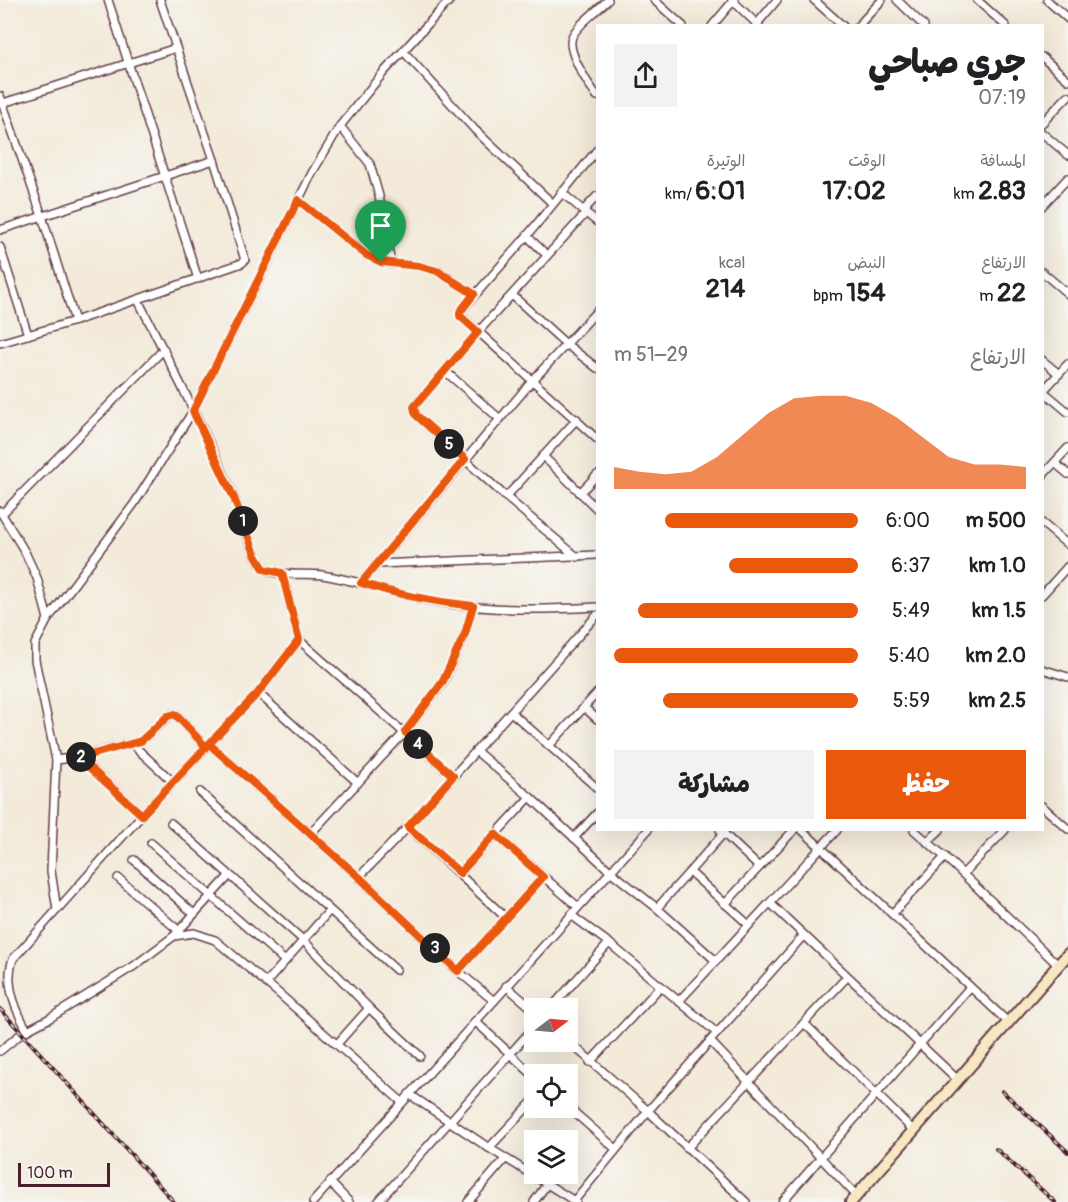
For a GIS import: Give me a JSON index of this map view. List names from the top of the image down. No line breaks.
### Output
{"scale_bar":"100 m","north":"right","page":{"heading":["جري صباحي","07:19"],"stats":[["المسافة","2.83 km"],["الوقت","17:02"],["الوتيرة","6:01 /km"],["الارتفاع","22 m"],["النبض","154 bpm"],["kcal","214"]],"chart":["الارتفاع","29–51 m"],"pins":["5","1","4","2","3"],"list":[{"name":"500 m","note":"6:00"},{"name":"1.0 km","note":"6:37"},{"name":"1.5 km","note":"5:49"},{"name":"2.0 km","note":"5:40"},{"name":"2.5 km","note":"5:59"}],"buttons":["حفظ","مشاركة"],"scale":"100 m"}}
